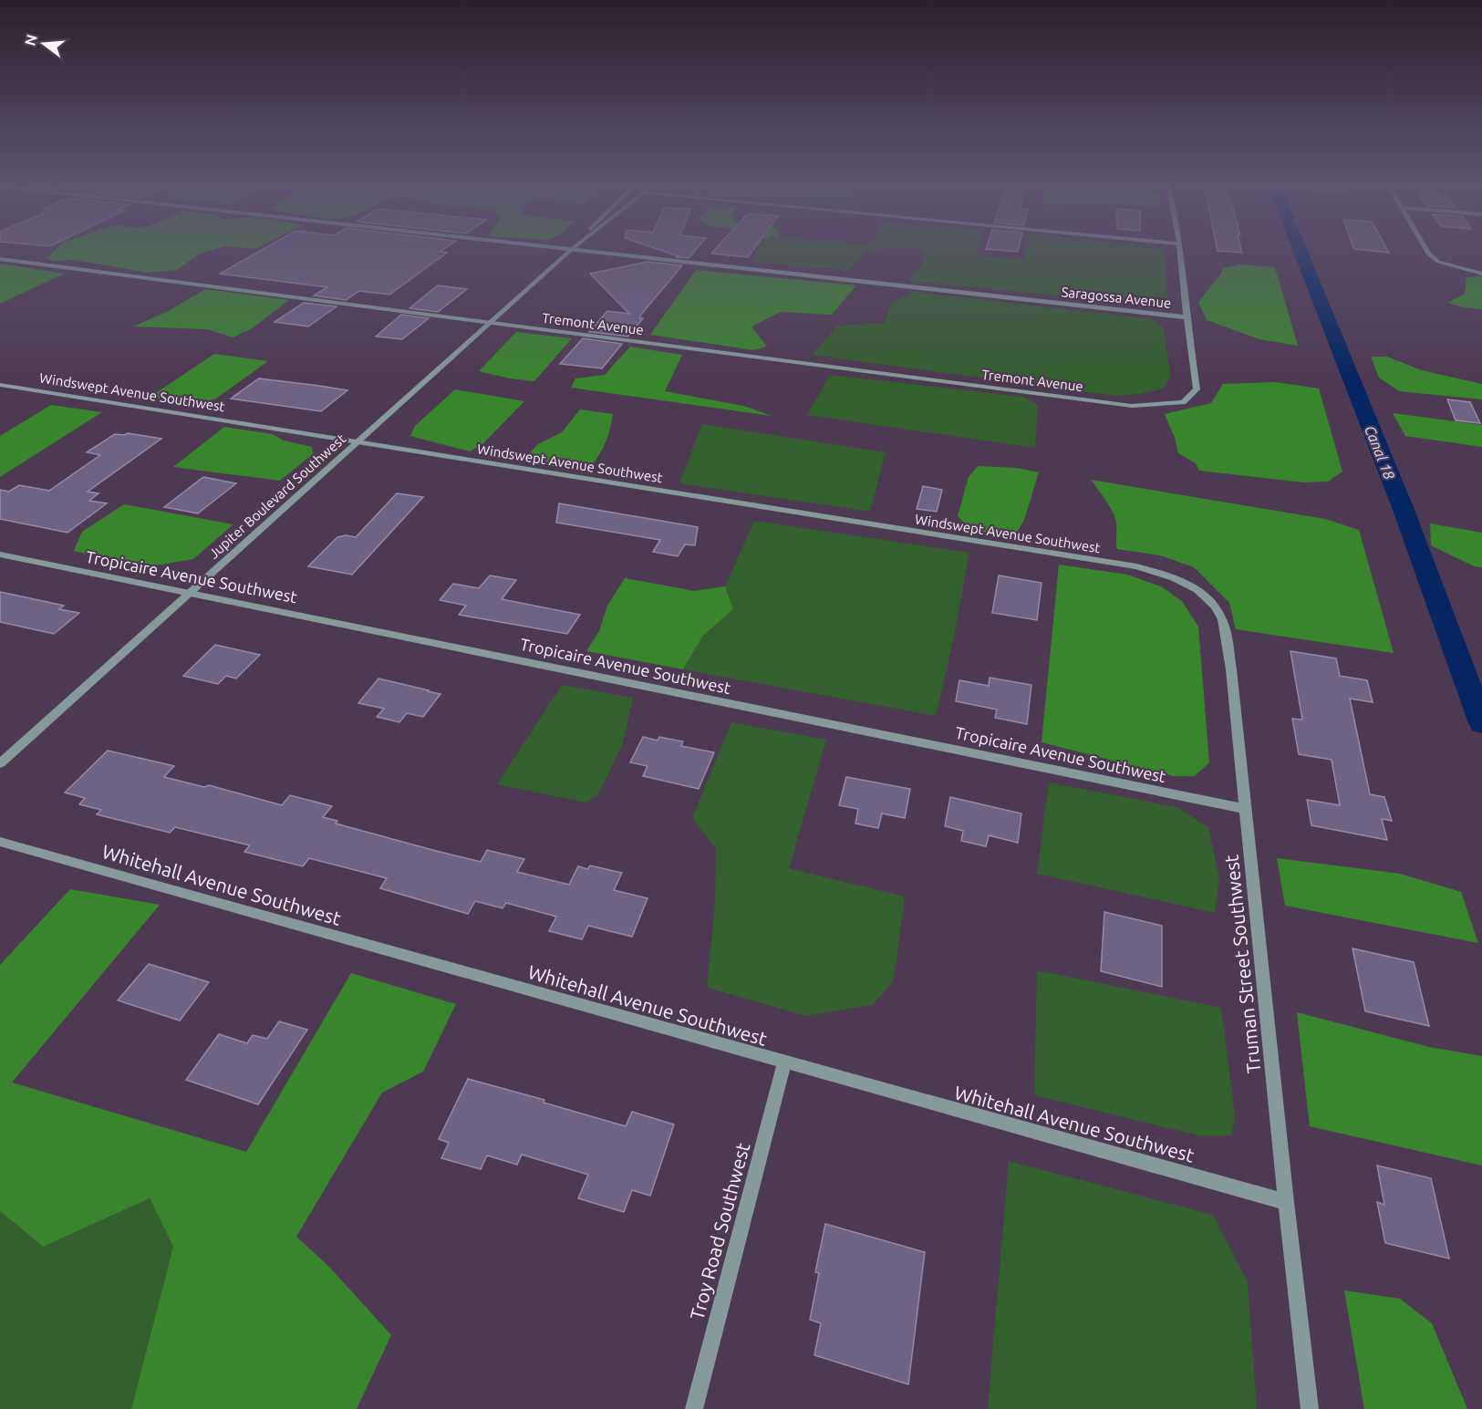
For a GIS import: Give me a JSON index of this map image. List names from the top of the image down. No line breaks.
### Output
{"streets":{"street":["Saragossa Avenue","Tremont Avenue","Windswept Avenue Southwest","Jupiter Boulevard Southwest","Tropicaire Avenue Southwest","Whitehall Avenue Southwest","Truman Street Southwest","Troy Road Southwest"]},"crossings":[["Saragossa Avenue","Tremont Avenue"],["Saragossa Avenue","Jupiter Boulevard Southwest"],["Tremont Avenue","Jupiter Boulevard Southwest"],["Windswept Avenue Southwest","Jupiter Boulevard Southwest"],["Windswept Avenue Southwest","Truman Street Southwest"],["Jupiter Boulevard Southwest","Tropicaire Avenue Southwest"],["Tropicaire Avenue Southwest","Truman Street Southwest"],["Whitehall Avenue Southwest","Truman Street Southwest"],["Whitehall Avenue Southwest","Troy Road Southwest"]],"water":["Canal 18"],"north":"left"}
